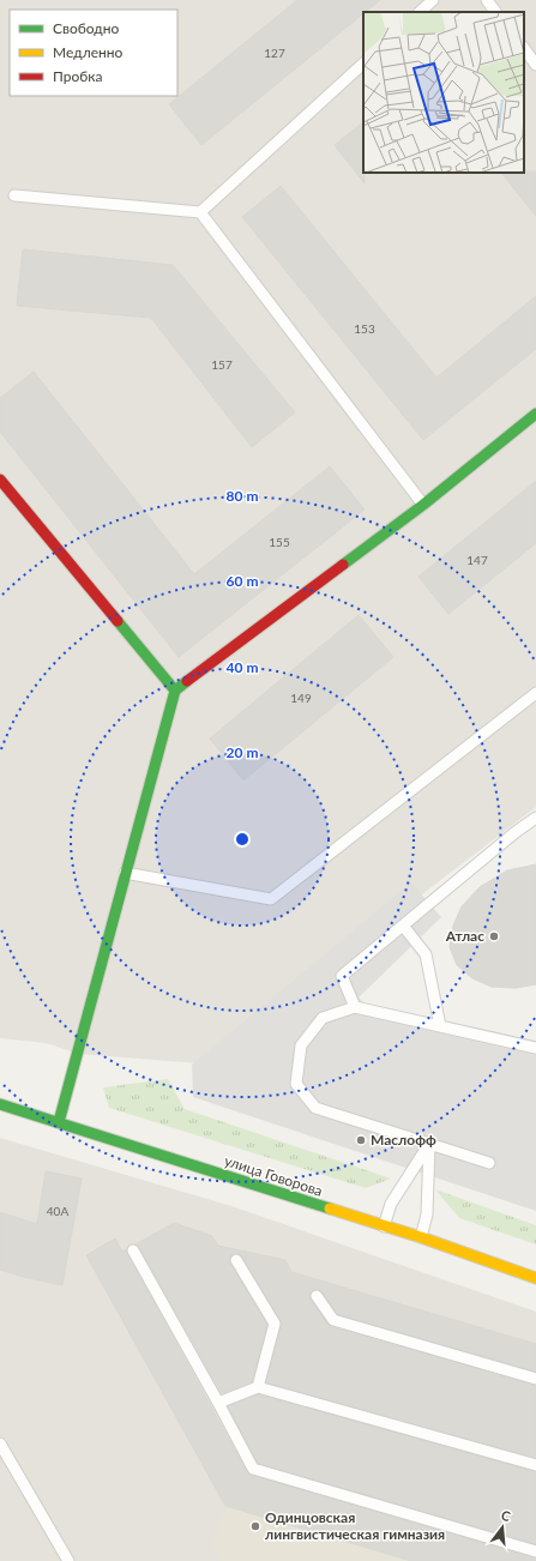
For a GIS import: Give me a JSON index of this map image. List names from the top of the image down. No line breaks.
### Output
{"streets":{"street":["улица Говорова"]},"places":["Атлас","Маслофф","Одинцовская лингвистическая гимназия"],"house_numbers":["127","153","157","155","147","149","40А"],"legend":["Свободно","Медленно","Пробка"],"north":"top","rings":["80 m","60 m","40 m","20 m"]}
